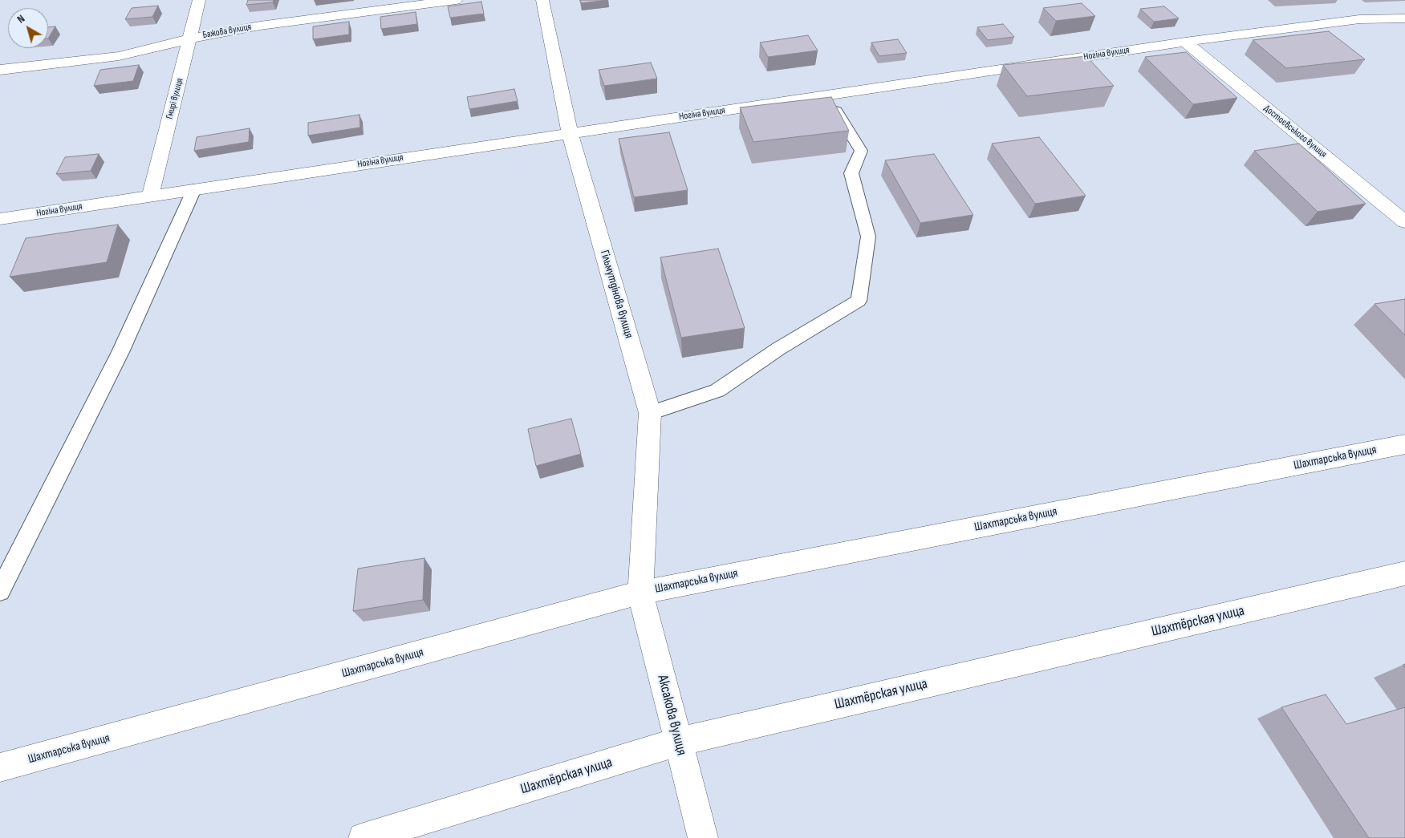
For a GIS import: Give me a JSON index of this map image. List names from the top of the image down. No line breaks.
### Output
{"streets":{"street":["Бажова вулиця","Ногіна вулиця","Гмирі вулиця","Достоєвського вулиця","Гільмутдінова вулиця","Шахтарська вулиця","Шахтёрская улица","Аксакова вулиця"]},"crossings":[["Бажова вулиця","Гмирі вулиця"],["Ногіна вулиця","Гмирі вулиця"],["Ногіна вулиця","Достоєвського вулиця"],["Ногіна вулиця","Гільмутдінова вулиця"],["Гільмутдінова вулиця","Шахтарська вулиця"],["Гільмутдінова вулиця","Аксакова вулиця"],["Шахтарська вулиця","Аксакова вулиця"],["Шахтёрская улица","Аксакова вулиця"]],"north":"top left"}
